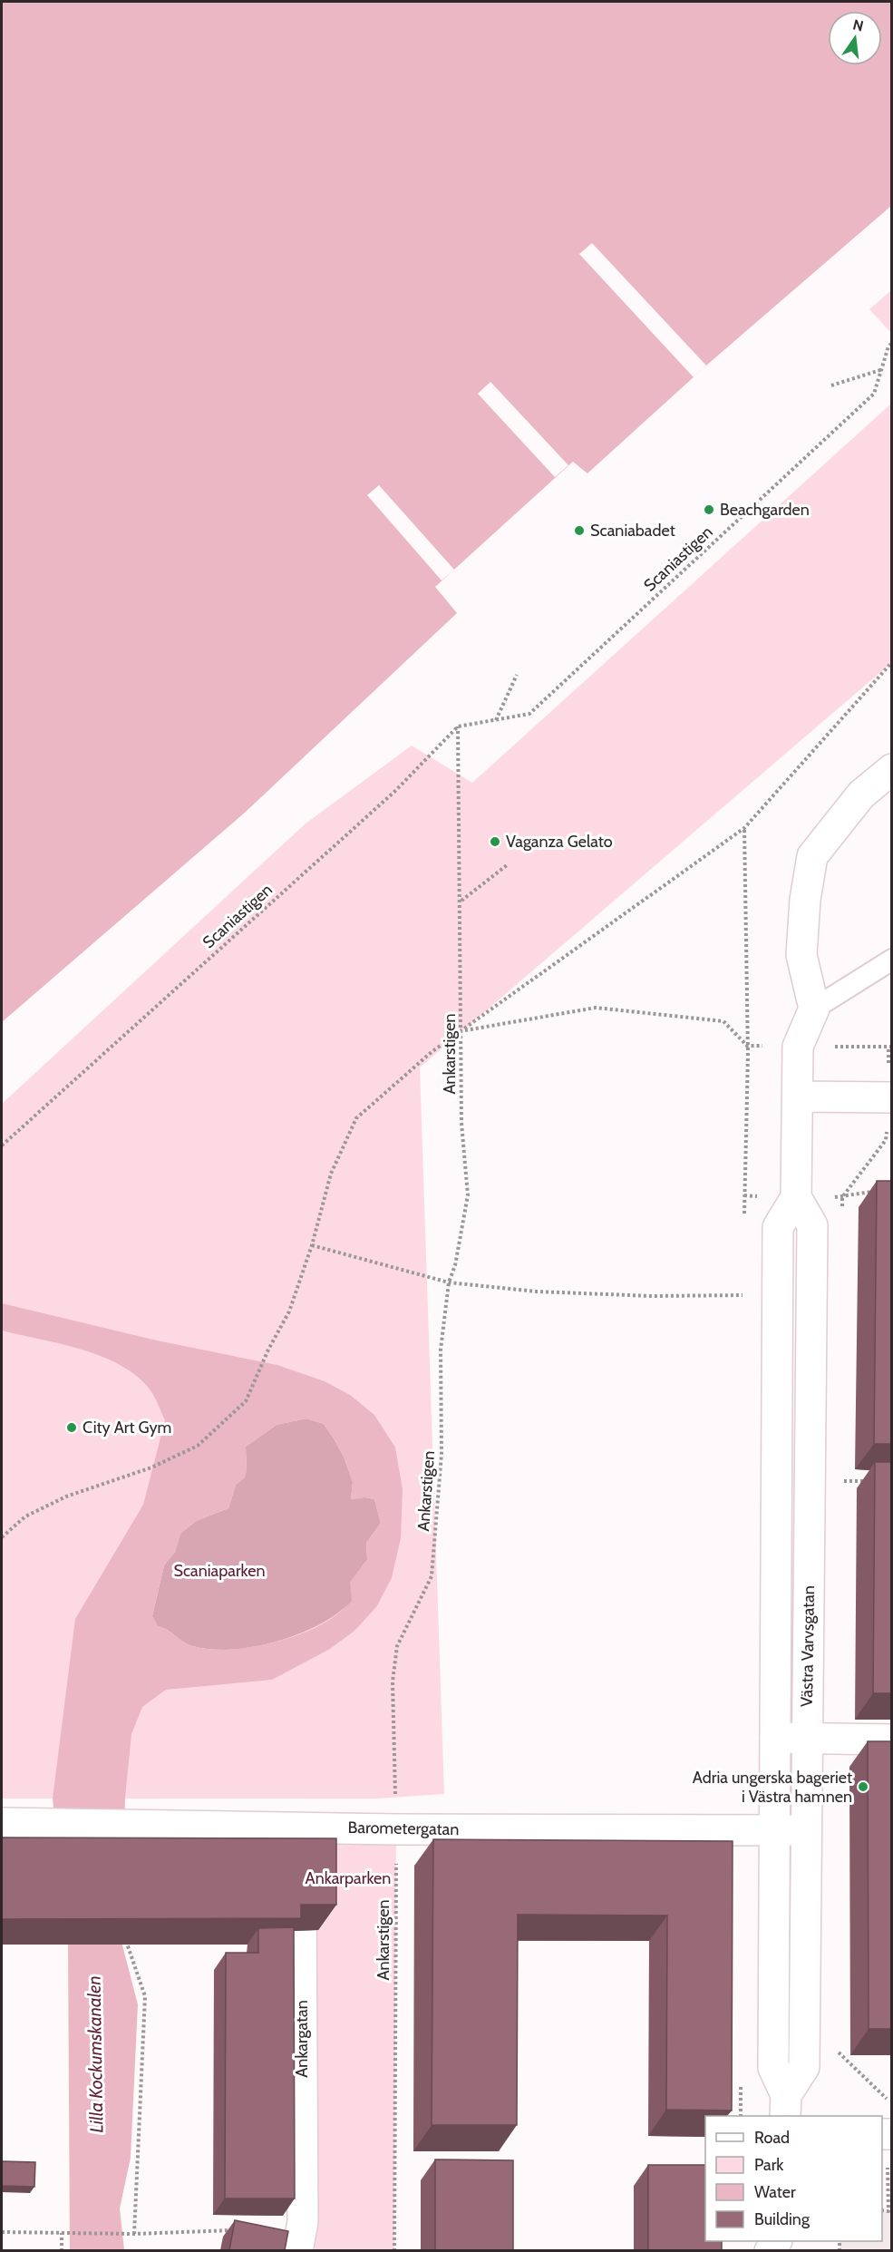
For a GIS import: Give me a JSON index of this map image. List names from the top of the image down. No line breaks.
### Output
{"streets":{"street":["Västra Varvsgatan","Barometergatan","Ankargatan"],"path":["Scaniastigen","Ankarstigen"]},"crossings":[["Scaniastigen","Ankarstigen"],["Ankarstigen","Barometergatan"],["Västra Varvsgatan","Barometergatan"],["Barometergatan","Ankargatan"]],"water":["Lilla Kockumskanalen"],"parks":["Scaniaparken","Ankarparken"],"places":["Beachgarden","Scaniabadet","Vaganza Gelato","City Art Gym","Adria ungerska bageriet i Västra hamnen"],"legend":["Road","Park","Water","Building"],"north":"top"}
